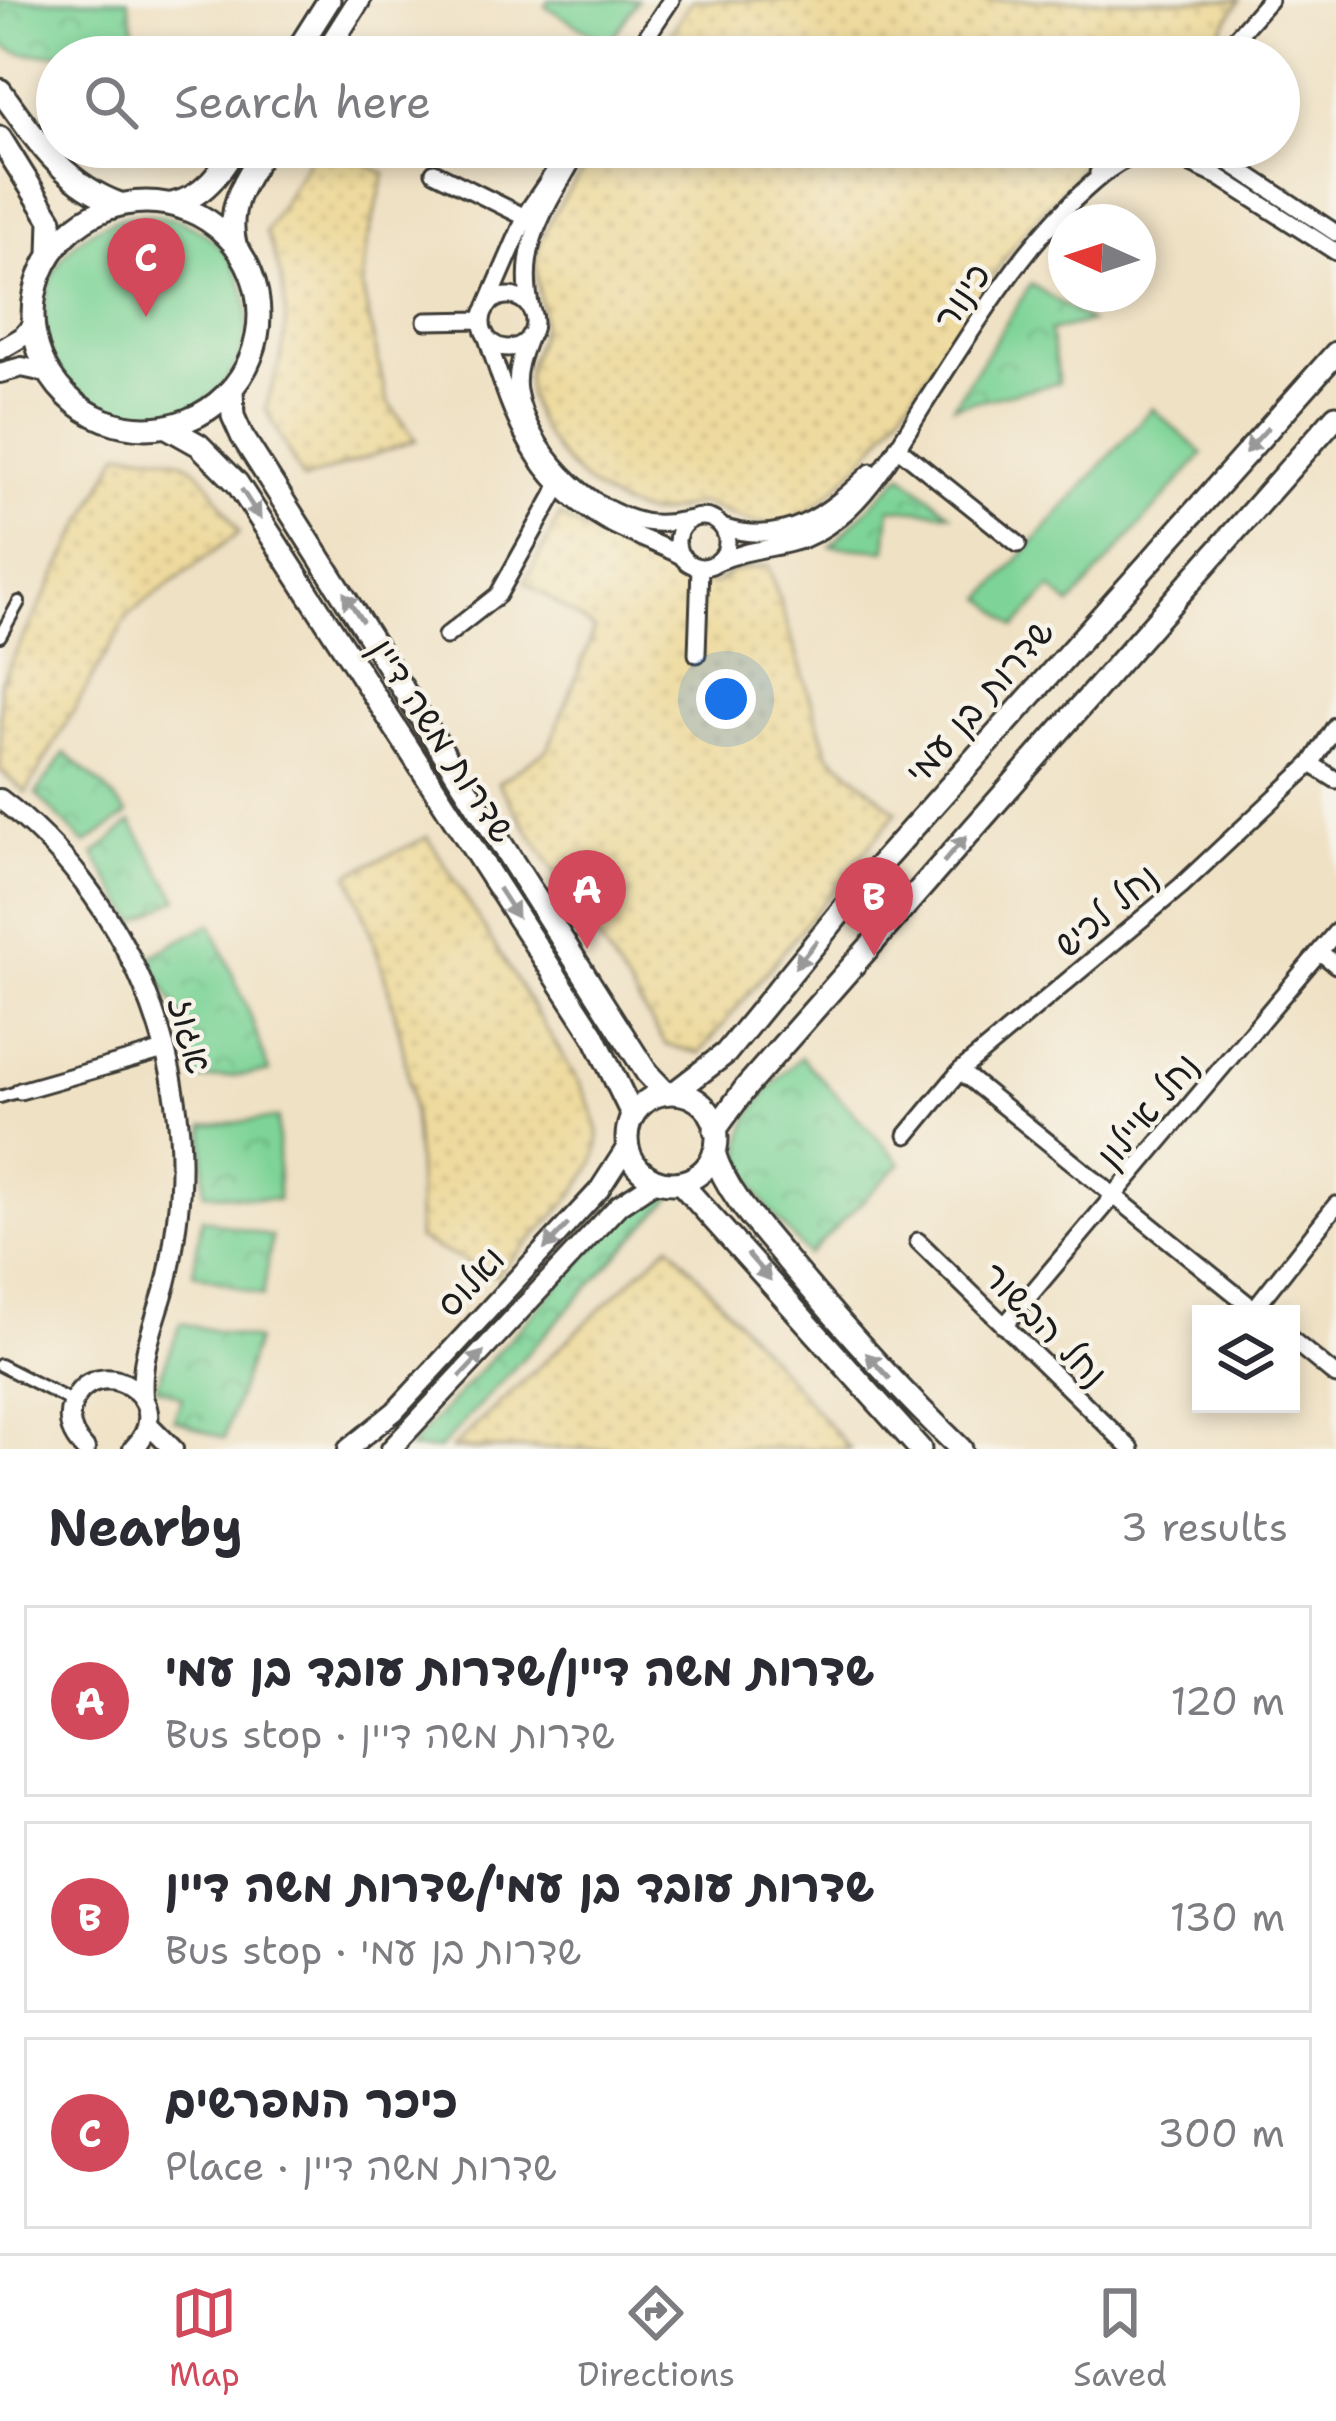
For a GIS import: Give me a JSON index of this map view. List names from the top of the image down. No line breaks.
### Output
{"streets":{"main road":["שדרות בן עמי","שדרות משה דיין"],"street":["כינור","נחל לכיש","אגוז","נחל איילון","ואלוס","נחל הבשור"]},"crossings":[["שדרות בן עמי","שדרות משה דיין"],["שדרות בן עמי","ואלוס"],["שדרות משה דיין","ואלוס"],["נחל איילון","נחל הבשור"]],"north":"left","page":{"search":"Search here","pins":["C","A","B"],"heading":["Nearby","3 results"],"list":[{"mark":"A","name":"שדרות משה דיין/שדרות עובד בן עמי","note":"Bus stop · שדרות משה דיין","value":"120 m"},{"mark":"B","name":"שדרות עובד בן עמי/שדרות משה דיין","note":"Bus stop · שדרות בן עמי","value":"130 m"},{"mark":"C","name":"כיכר המפרשים","note":"Place · שדרות משה דיין","value":"300 m"}],"nav":["Map","Directions","Saved"]}}
